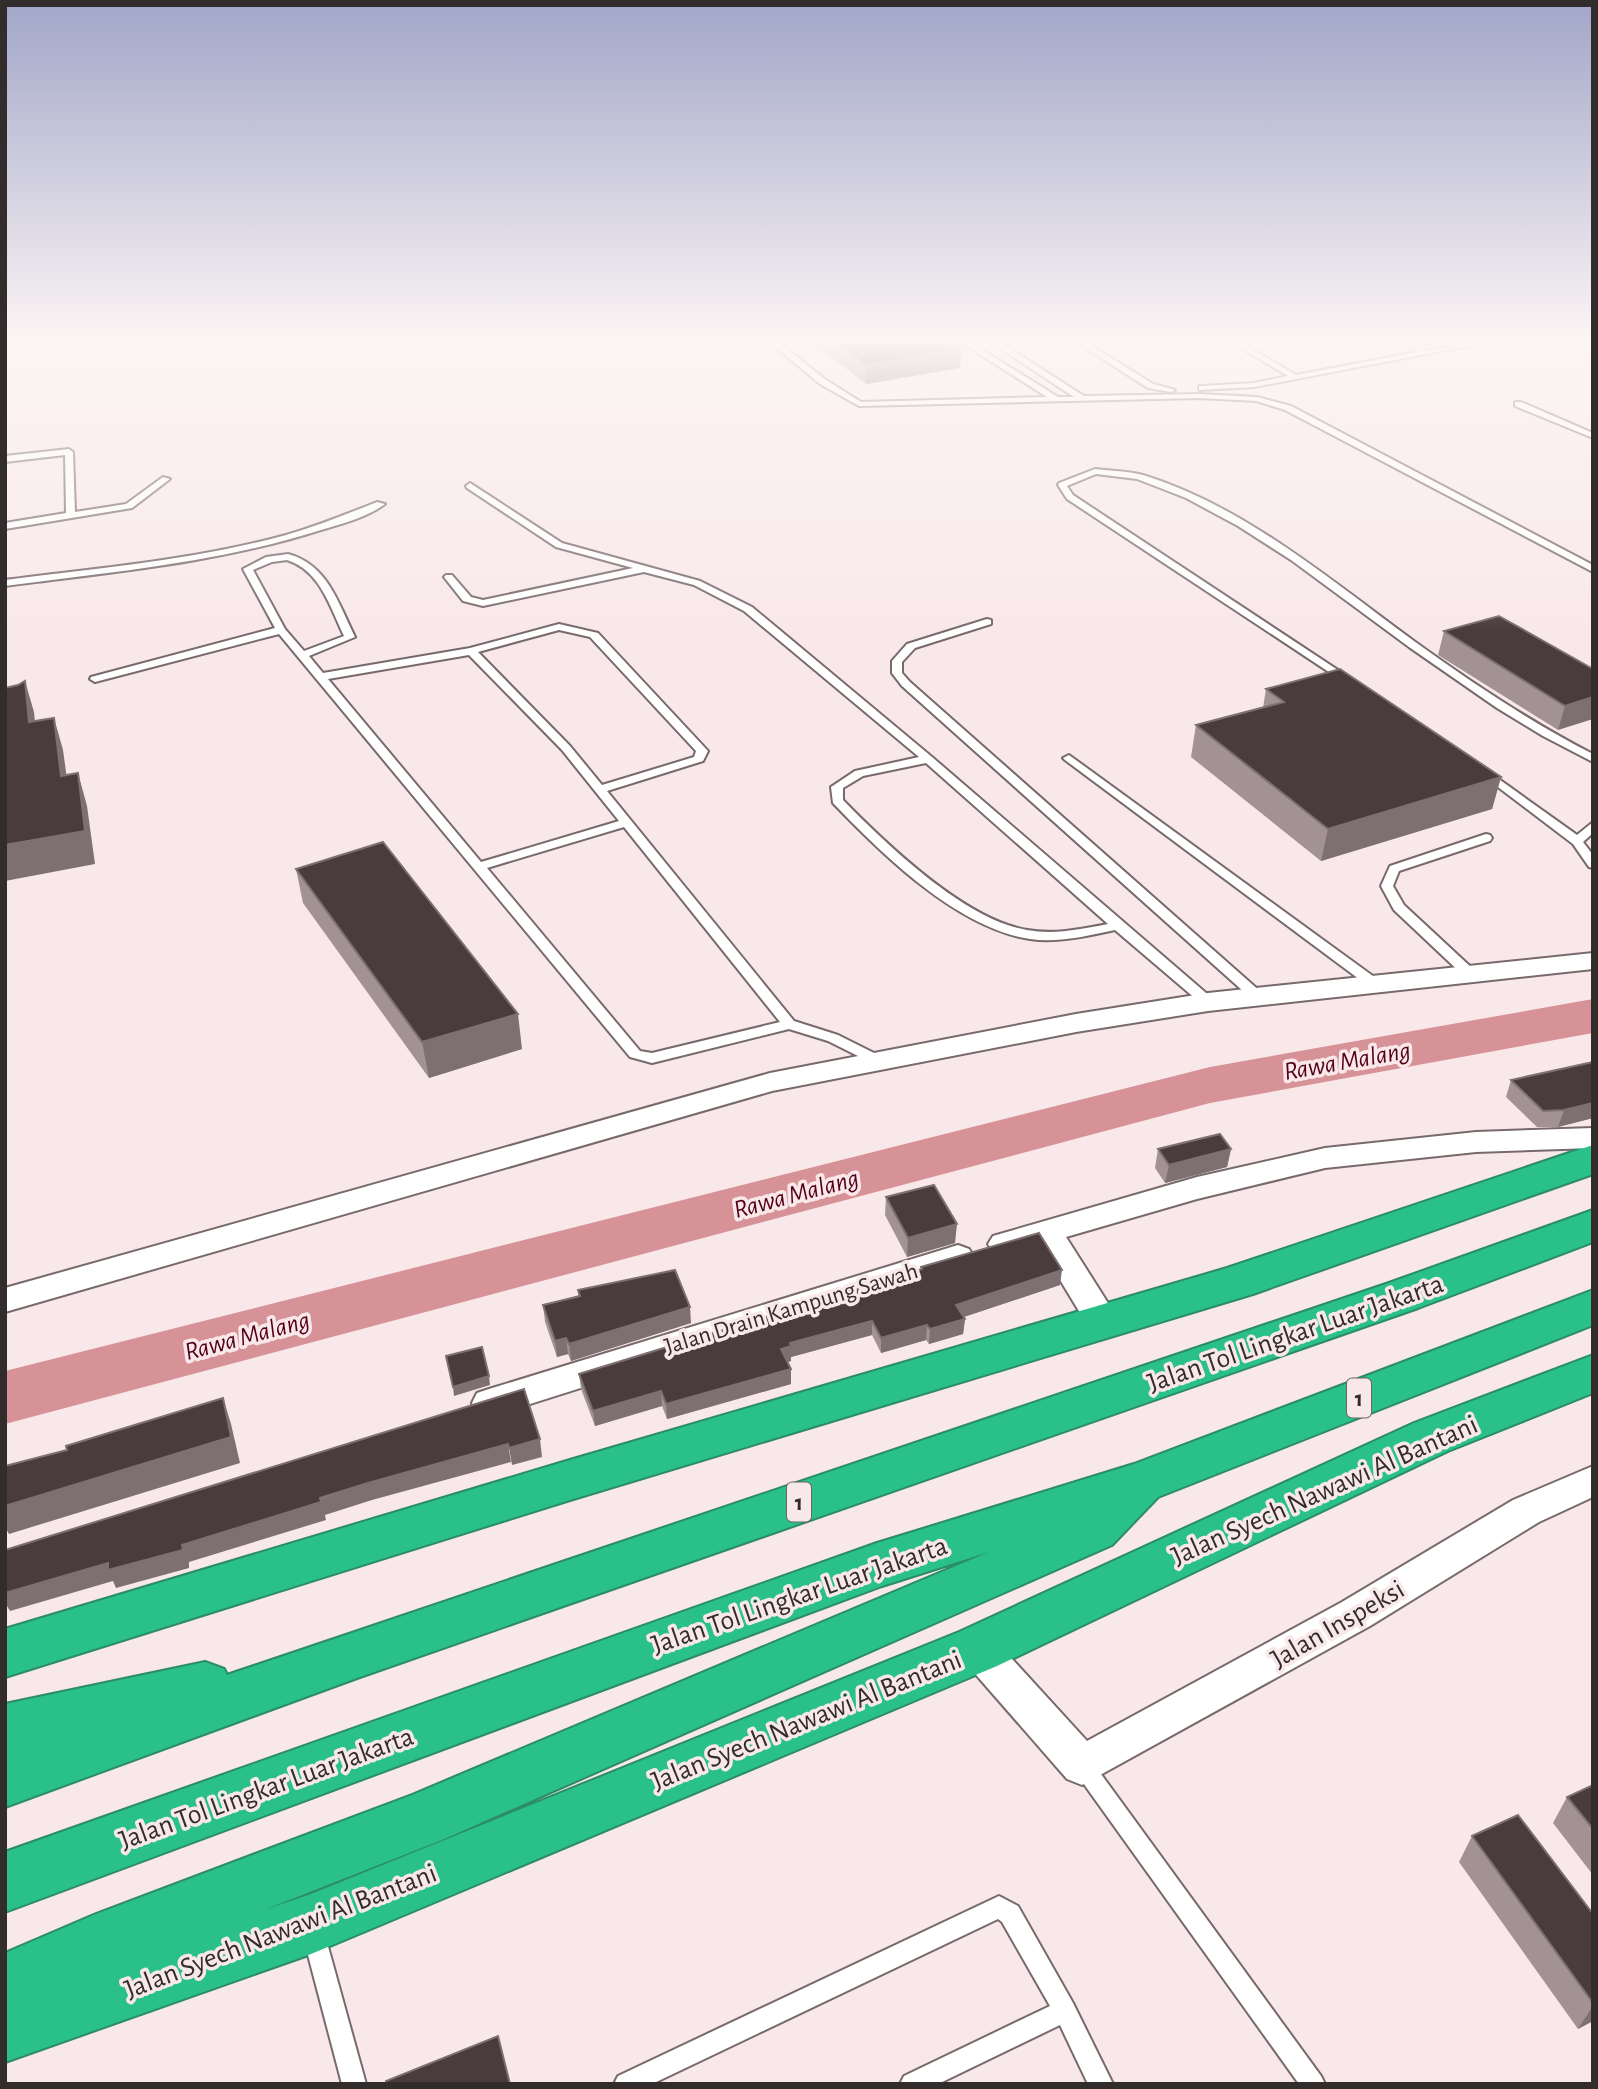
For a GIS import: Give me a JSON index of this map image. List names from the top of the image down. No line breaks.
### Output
{"streets":{"highway":["Jalan Tol Lingkar Luar Jakarta","1","Jalan Syech Nawawi Al Bantani"],"street":["Jalan Drain Kampung Sawah","Jalan Inspeksi"]},"water":["Rawa Malang"]}
